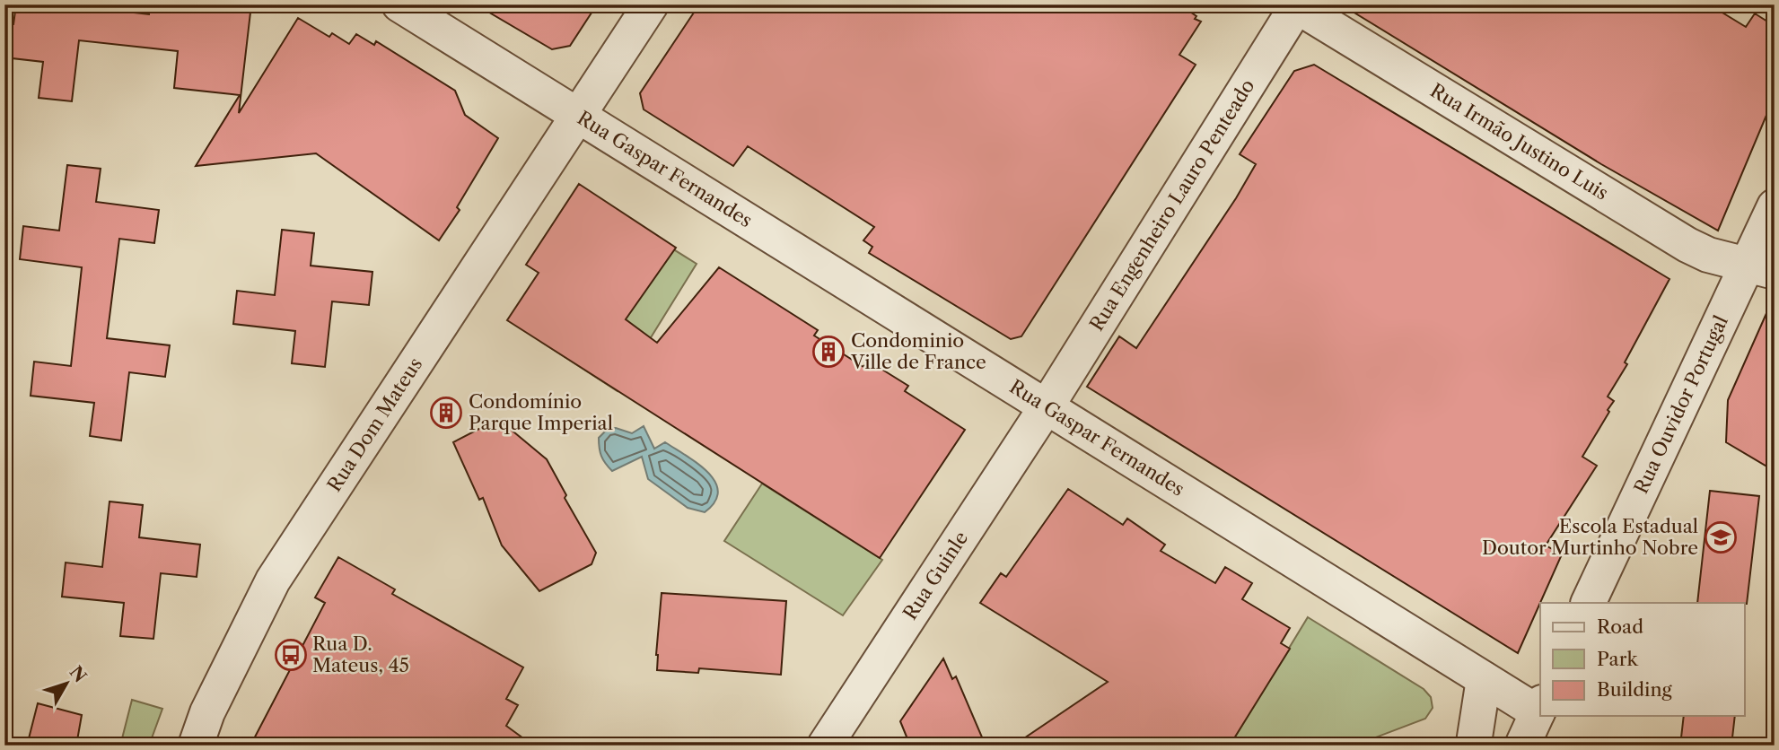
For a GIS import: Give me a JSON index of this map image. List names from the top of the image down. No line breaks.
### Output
{"streets":{"street":["Rua Irmão Justino Luis","Rua Gaspar Fernandes","Rua Engenheiro Lauro Penteado","Rua Ouvidor Portugal","Rua Dom Mateus","Rua Guinle"]},"crossings":[["Rua Irmão Justino Luis","Rua Engenheiro Lauro Penteado"],["Rua Irmão Justino Luis","Rua Ouvidor Portugal"],["Rua Gaspar Fernandes","Rua Engenheiro Lauro Penteado"],["Rua Gaspar Fernandes","Rua Dom Mateus"],["Rua Gaspar Fernandes","Rua Guinle"],["Rua Engenheiro Lauro Penteado","Rua Guinle"]],"places":{"building":["Condominio Ville de France","Condomínio Parque Imperial"],"school or university":["Escola Estadual Doutor Murtinho Nobre"],"bus stop":["Rua D. Mateus, 45"]},"legend":["Road","Park","Building"],"north":"top right"}
